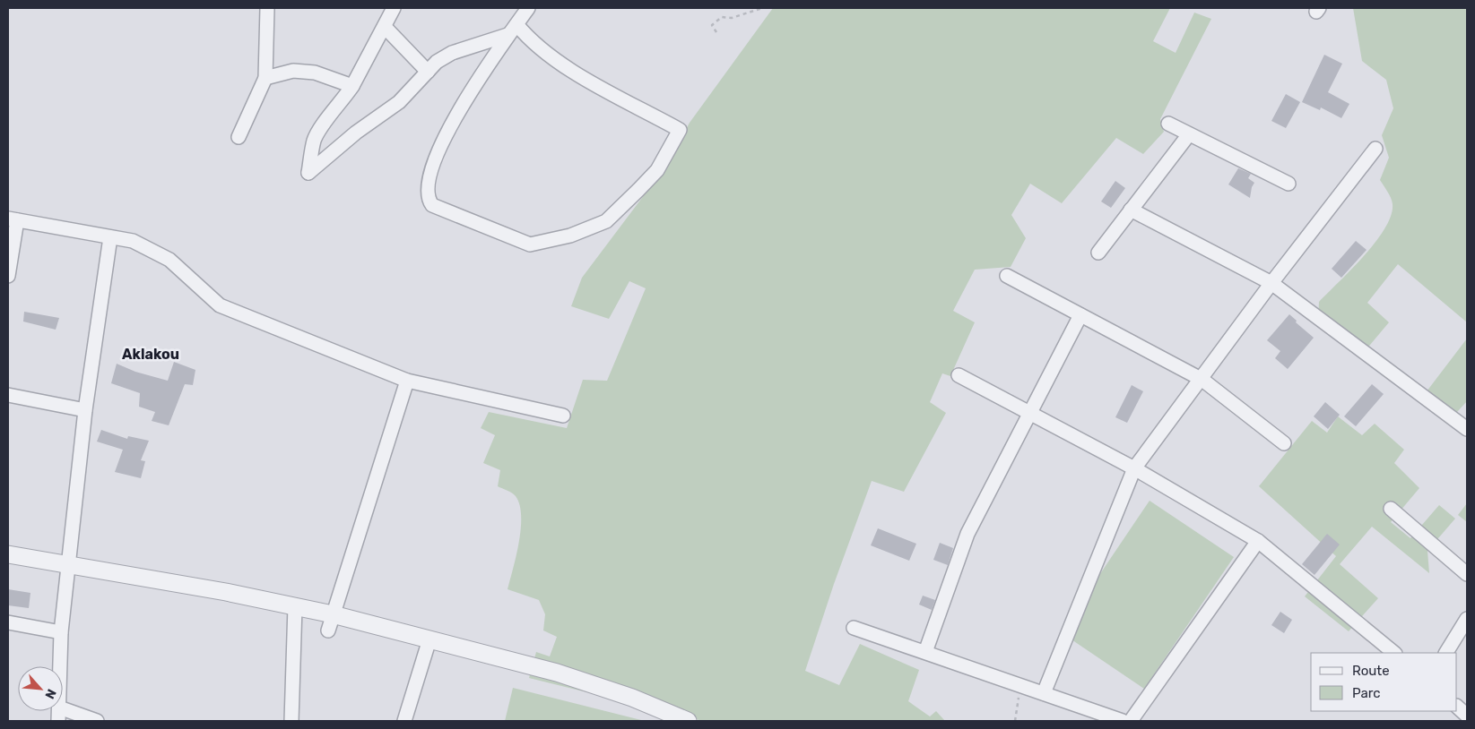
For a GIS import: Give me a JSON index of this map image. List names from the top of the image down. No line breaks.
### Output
{"districts":["Aklakou"],"legend":["Route","Parc"],"north":"bottom right"}
